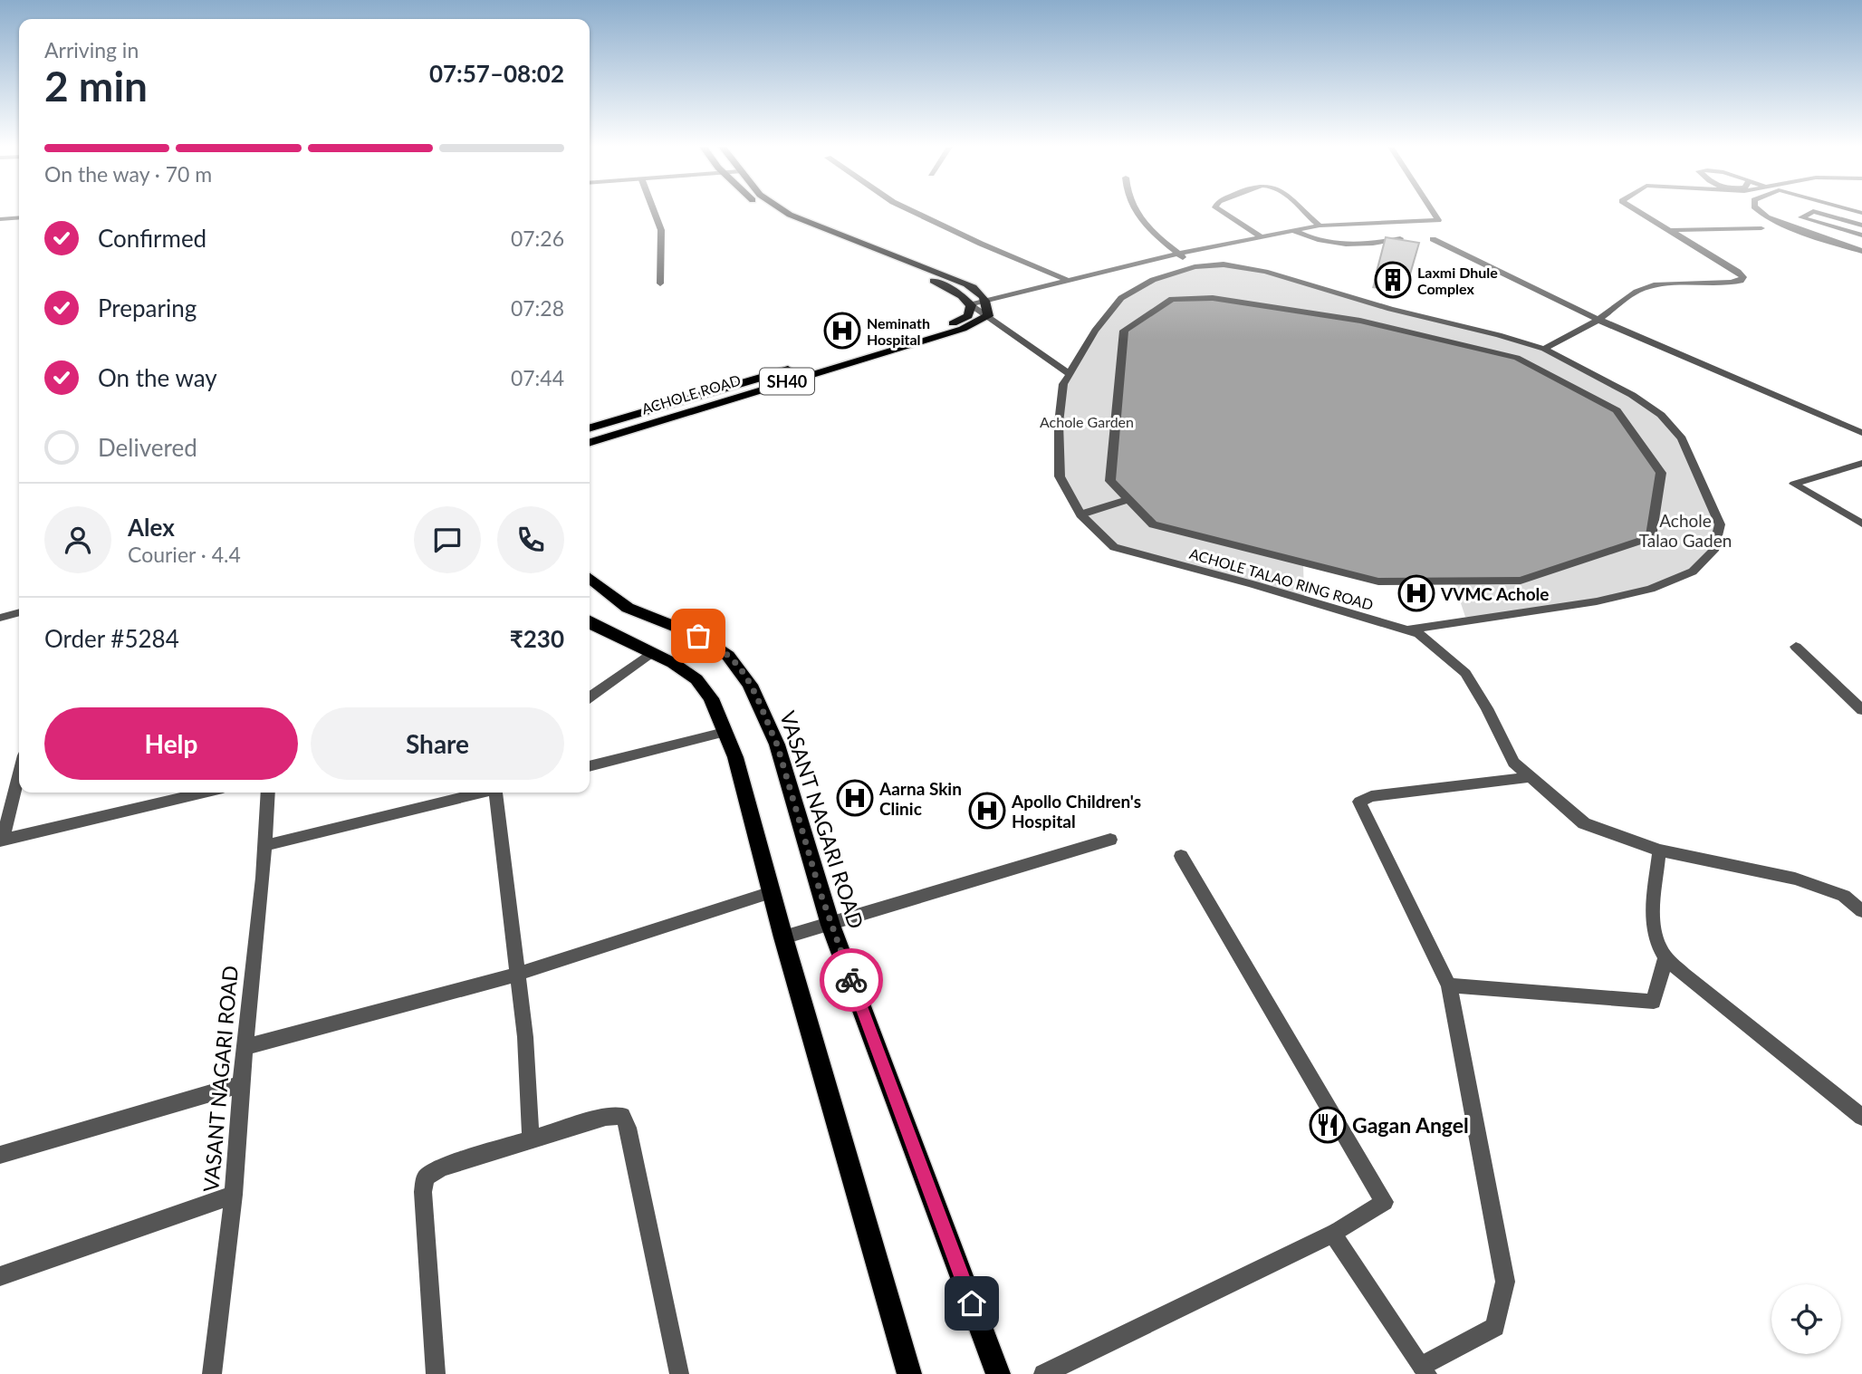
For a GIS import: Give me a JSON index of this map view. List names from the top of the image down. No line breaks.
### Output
{"streets":{"main road":["SH40","ACHOLE ROAD","VASANT NAGARI ROAD"],"street":["ACHOLE TALAO RING ROAD"]},"parks":["Achole Garden","Achole Talao Gaden"],"places":{"building":["Laxmi Dhule Complex"],"hospital":["Neminath Hospital","VVMC Achole","Aarna Skin Clinic","Apollo Children's Hospital"],"restaurant":["Gagan Angel"]},"page":{"heading":["2 min","Arriving in","07:57–08:02"],"panel":["Alex","Courier · 4.4","Order #5284","₹230"],"bar":"On the way · 70 m","list":[["Confirmed","07:26"],["Preparing","07:28"],["On the way","07:44"],"Delivered"],"buttons":["Help","Share"]}}
